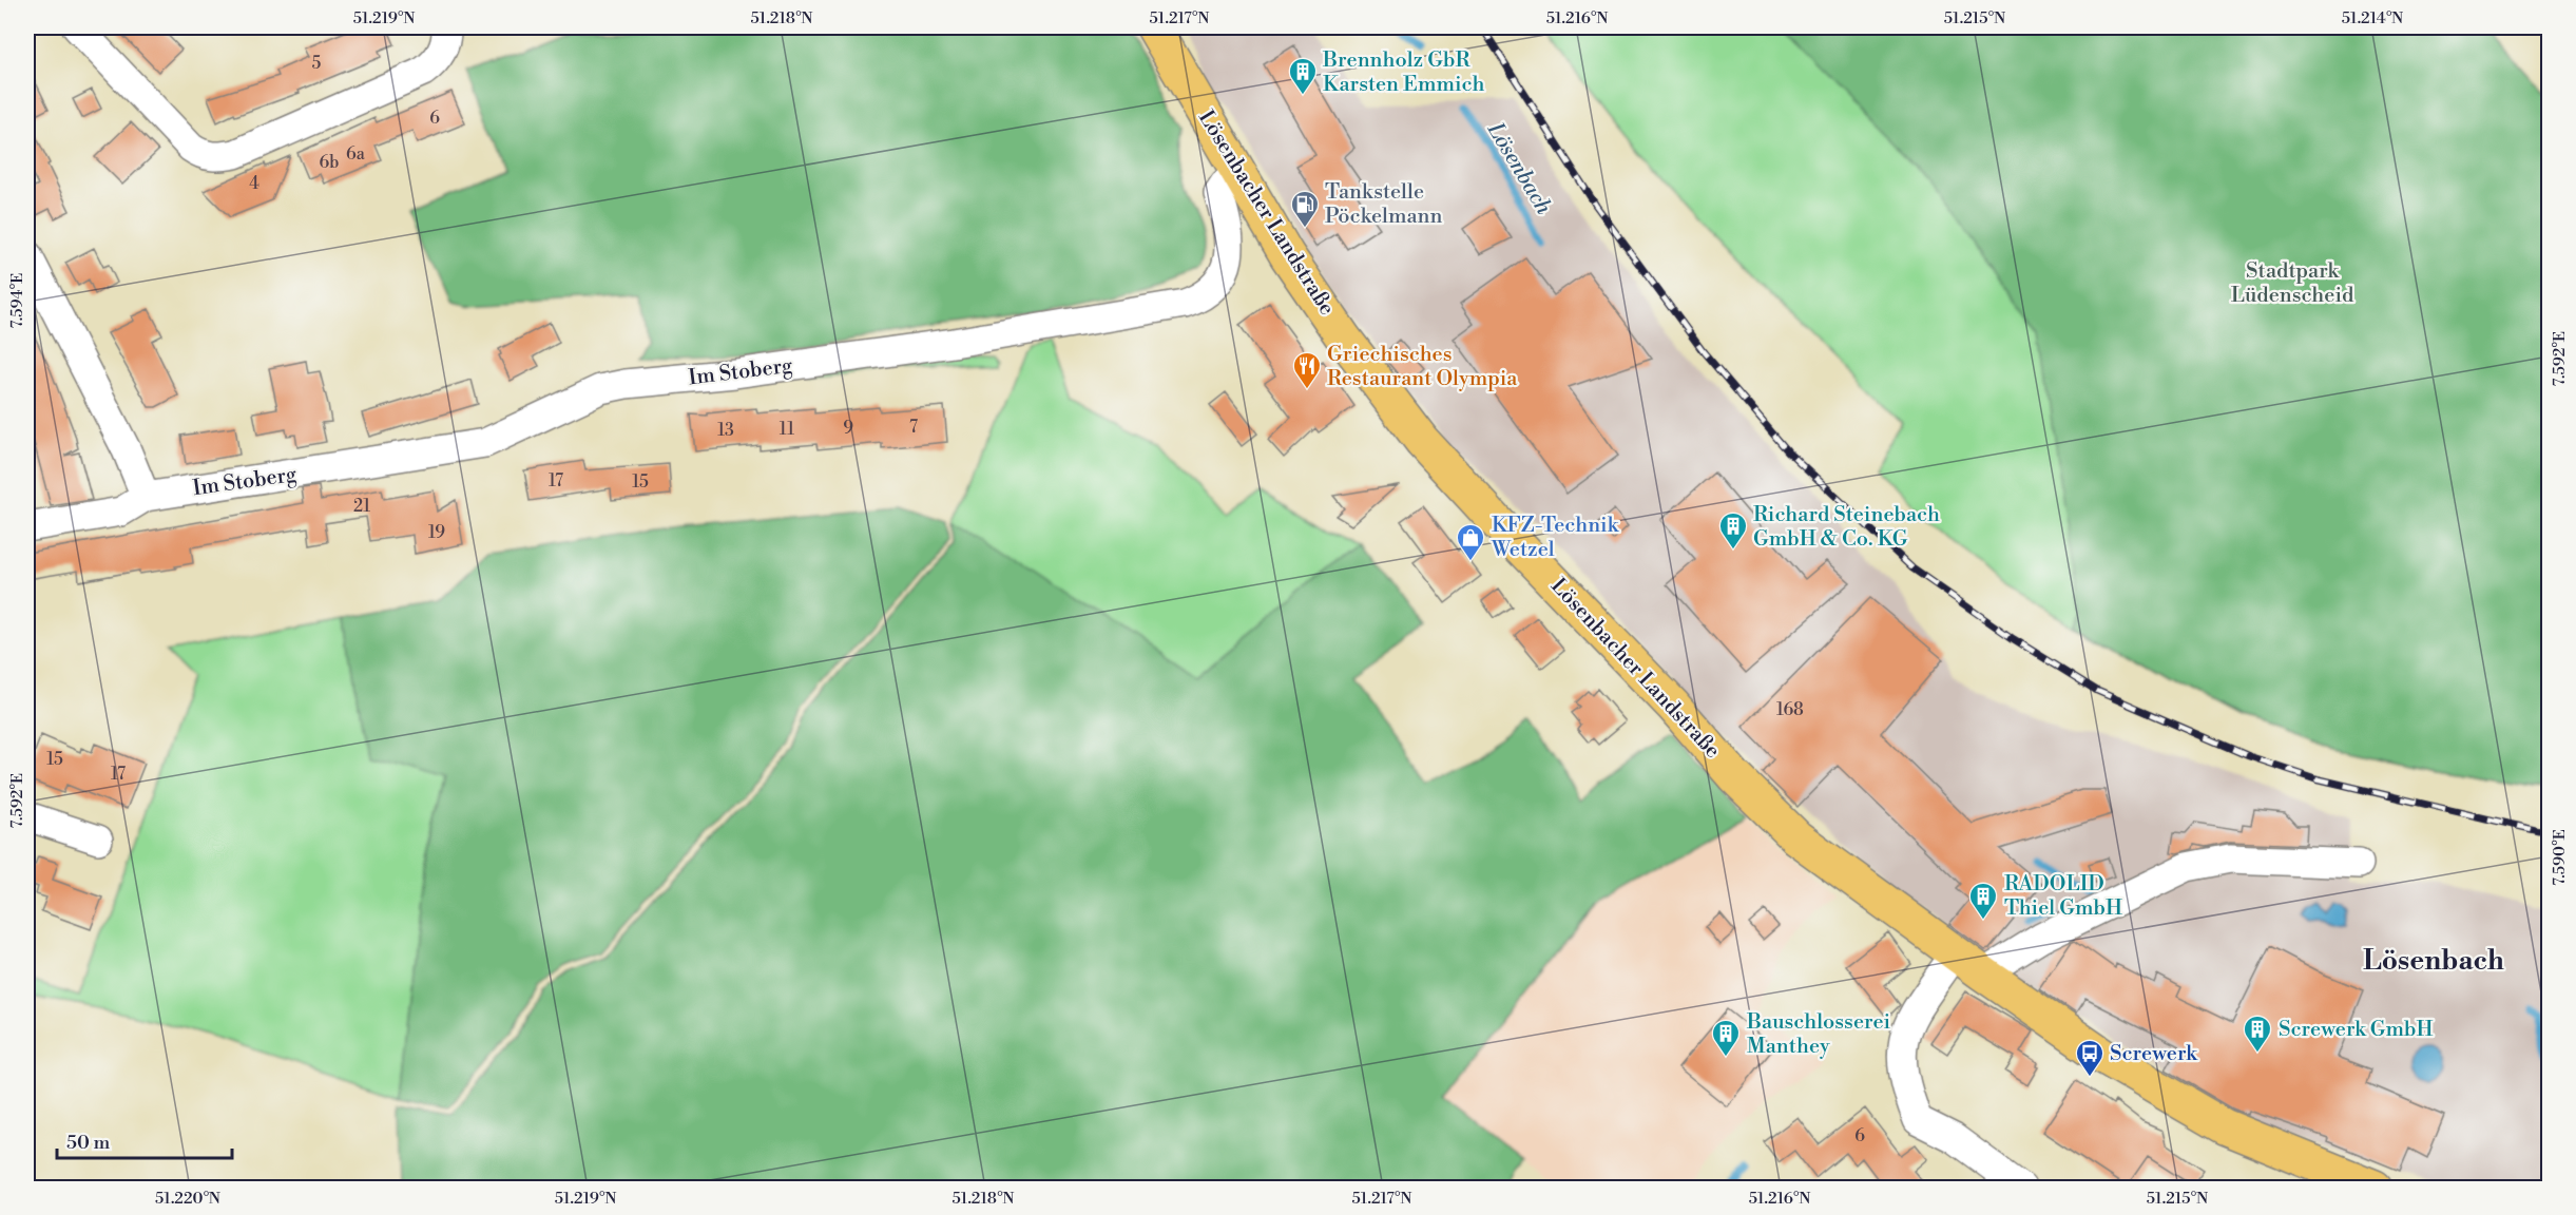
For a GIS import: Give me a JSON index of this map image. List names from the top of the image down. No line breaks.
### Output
{"streets":{"main road":["Lösenbacher Landstraße"],"street":["Im Stoberg"]},"crossings":[["Lösenbacher Landstraße","Im Stoberg"]],"districts":["Lösenbach"],"water":["Lösenbach"],"parks":["Stadtpark Lüdenscheid"],"places":{"building":["Brennholz GbR Karsten Emmich","Richard Steinebach GmbH & Co. KG","RADOLID Thiel GmbH","Screwerk GmbH","Bauschlosserei Manthey"],"fuel station":["Tankstelle Pöckelmann"],"restaurant":["Griechisches Restaurant Olympia"],"shop":["KFZ-Technik Wetzel"],"bus stop":["Screwerk"]},"house_numbers":["5","6","6a","6b","4","7","9","11","13","17","15","21","19","168","15","17","6"],"scale_bar":"50 m","coordinates":["51.219°N","51.218°N","51.217°N","51.216°N","51.215°N","51.214°N","7.594°E","7.592°E","7.590°E","51.220°N"]}
